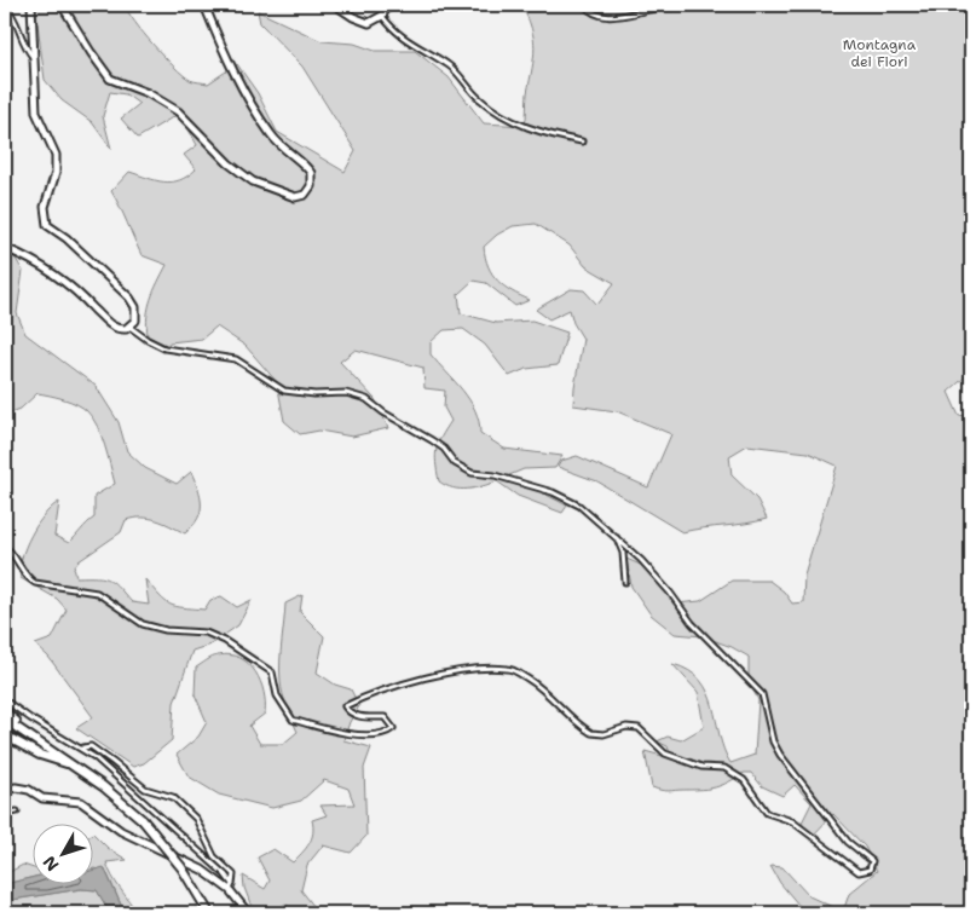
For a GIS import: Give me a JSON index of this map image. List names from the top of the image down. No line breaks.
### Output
{"parks":["Montagna dei Fiori"],"north":"bottom left"}
